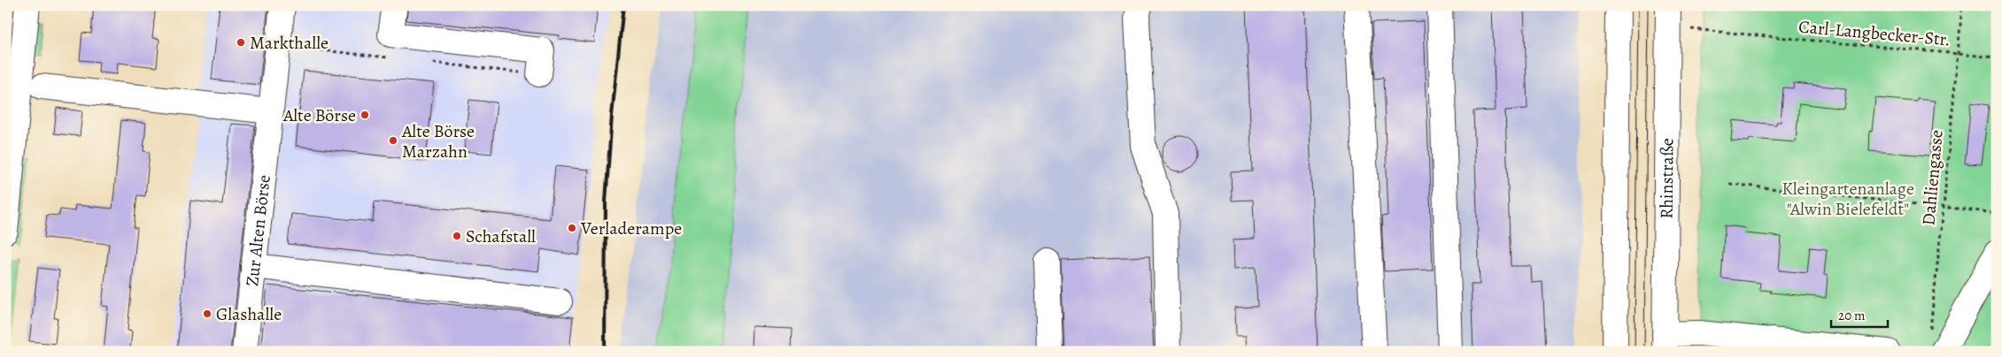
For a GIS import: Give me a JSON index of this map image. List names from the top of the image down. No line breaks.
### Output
{"streets":{"main road":["Rhinstraße","Zur Alten Börse"],"path":["Carl-Langbecker-Str.","Dahliengasse"]},"crossings":[["Carl-Langbecker-Str.","Dahliengasse"]],"parks":["Kleingartenanlage \"Alwin Bielefeldt\""],"places":["Markthalle","Alte Börse","Alte Börse Marzahn","Verladerampe","Schafstall","Glashalle"],"scale_bar":"20 m"}
